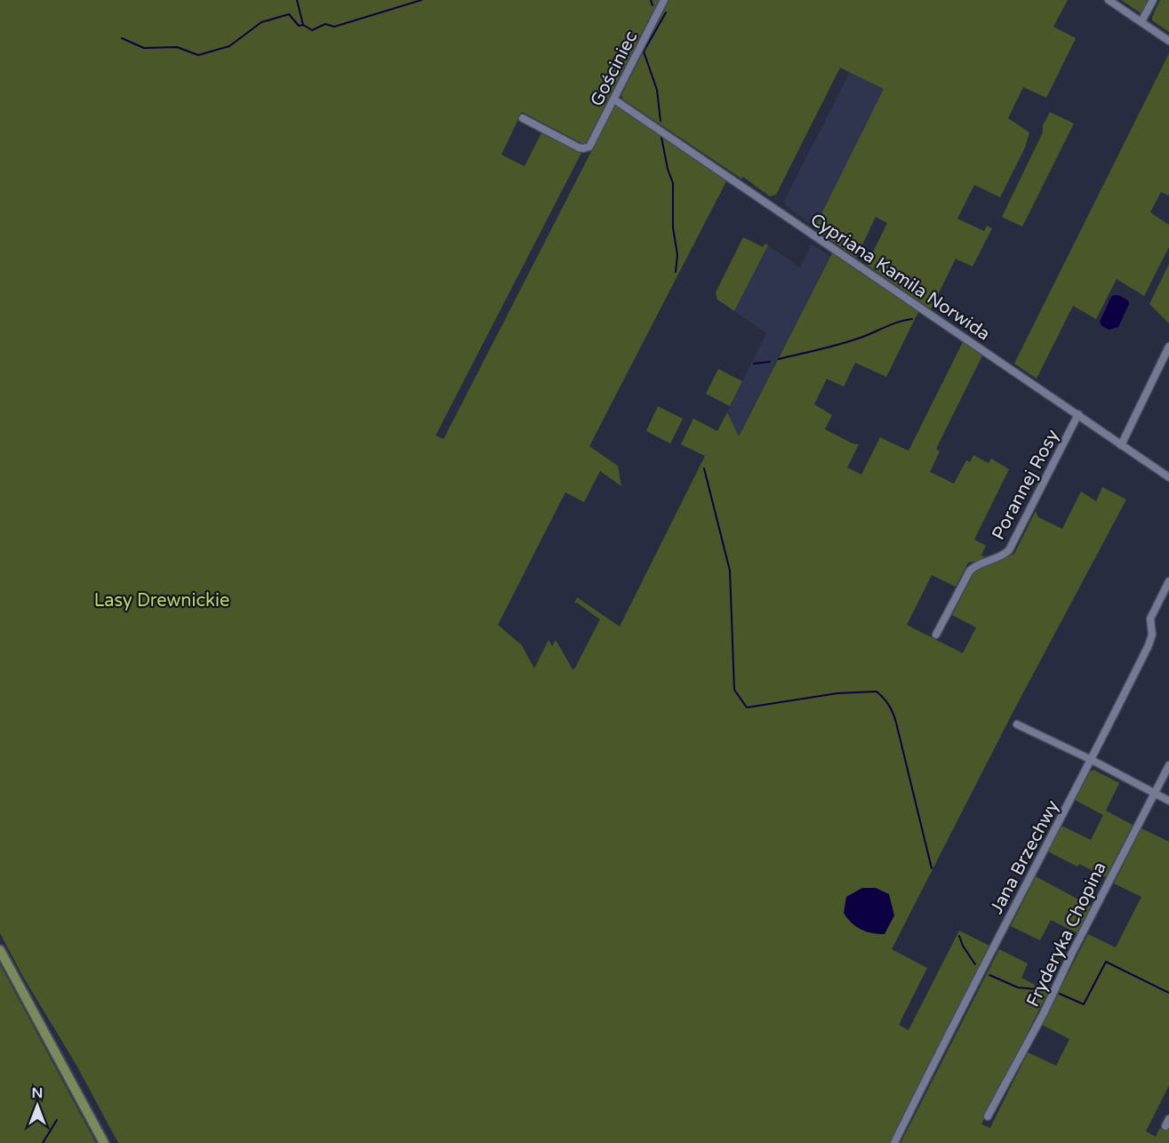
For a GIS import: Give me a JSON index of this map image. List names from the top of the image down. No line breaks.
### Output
{"streets":{"street":["Gościniec","Cypriana Kamila Norwida","Porannej Rosy","Jana Brzechwy","Fryderyka Chopina"]},"crossings":[["Gościniec","Cypriana Kamila Norwida"],["Cypriana Kamila Norwida","Porannej Rosy"]],"parks":["Lasy Drewnickie"],"north":"top"}
